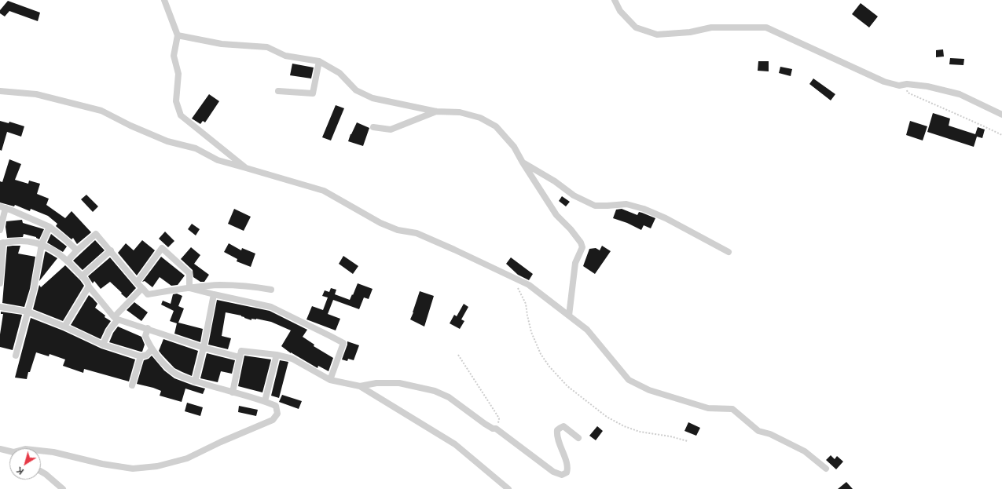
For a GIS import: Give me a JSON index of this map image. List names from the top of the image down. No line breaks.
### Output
{"north":"bottom left"}
